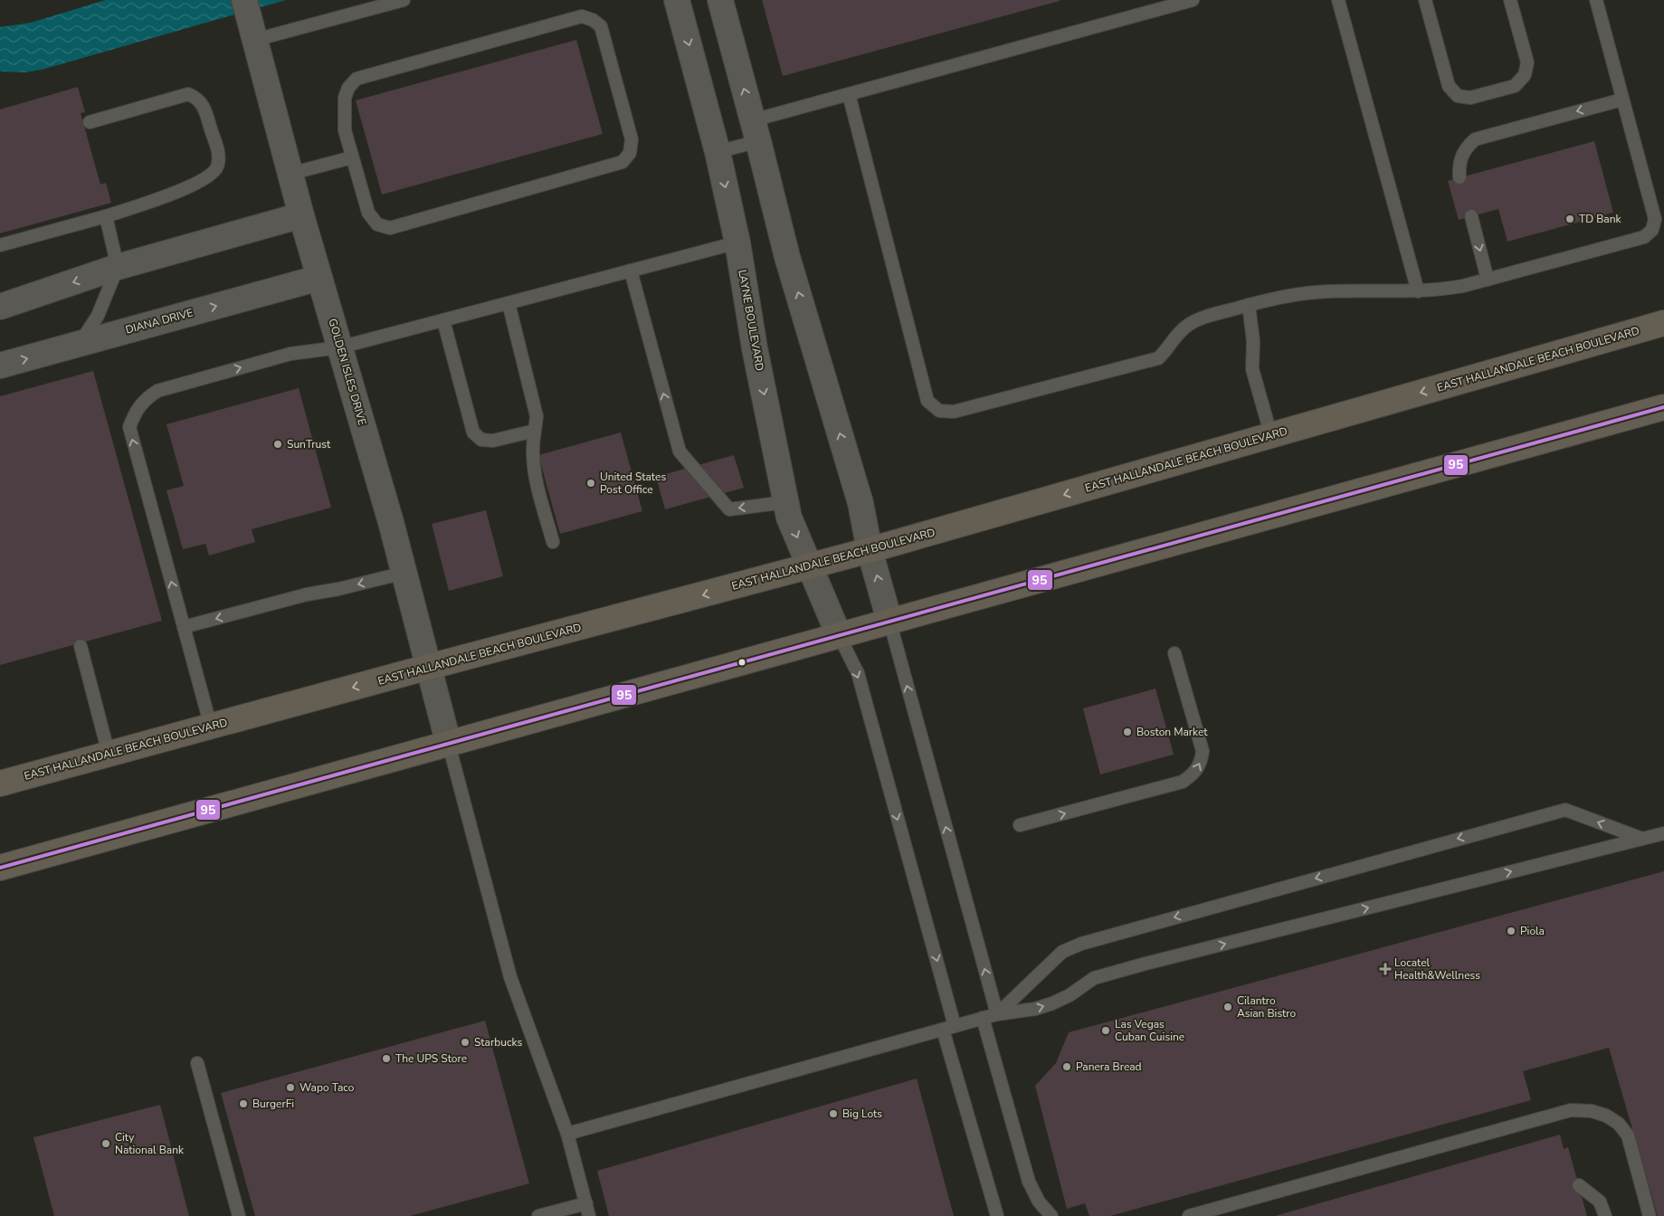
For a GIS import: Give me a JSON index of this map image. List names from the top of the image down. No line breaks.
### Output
{"streets":{"main road":["EAST HALLANDALE BEACH BOULEVARD"],"street":["LAYNE BOULEVARD","DIANA DRIVE","GOLDEN ISLES DRIVE"]},"crossings":[["LAYNE BOULEVARD","EAST HALLANDALE BEACH BOULEVARD"],["DIANA DRIVE","GOLDEN ISLES DRIVE"],["EAST HALLANDALE BEACH BOULEVARD","GOLDEN ISLES DRIVE"]],"places":{"other":["TD Bank","SunTrust","United States Post Office","Boston Market","Piola","Cilantro Asian Bistro","Las Vegas Cuban Cuisine","Starbucks","The UPS Store","Panera Bread","Wapo Taco","BurgerFi","Big Lots","City National Bank"],"health":["Locatel Health&Wellness"]},"lines":["transit line 95"]}
